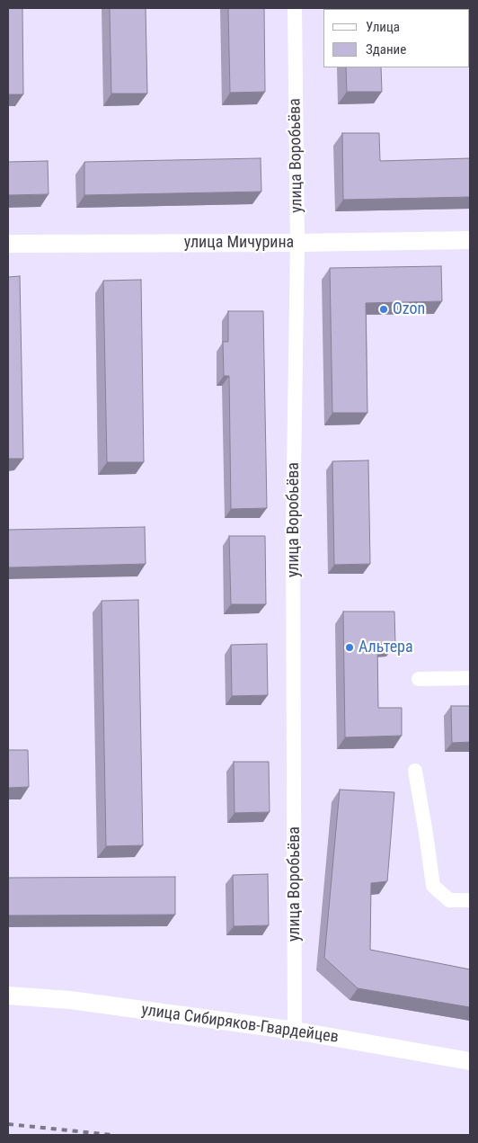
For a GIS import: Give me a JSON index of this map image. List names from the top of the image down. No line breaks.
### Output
{"streets":{"street":["улица Воробьёва","улица Мичурина","улица Сибиряков-Гвардейцев"]},"crossings":[["улица Воробьёва","улица Мичурина"],["улица Воробьёва","улица Сибиряков-Гвардейцев"]],"places":["Ozon","Альтера"],"legend":["Улица","Здание"]}
